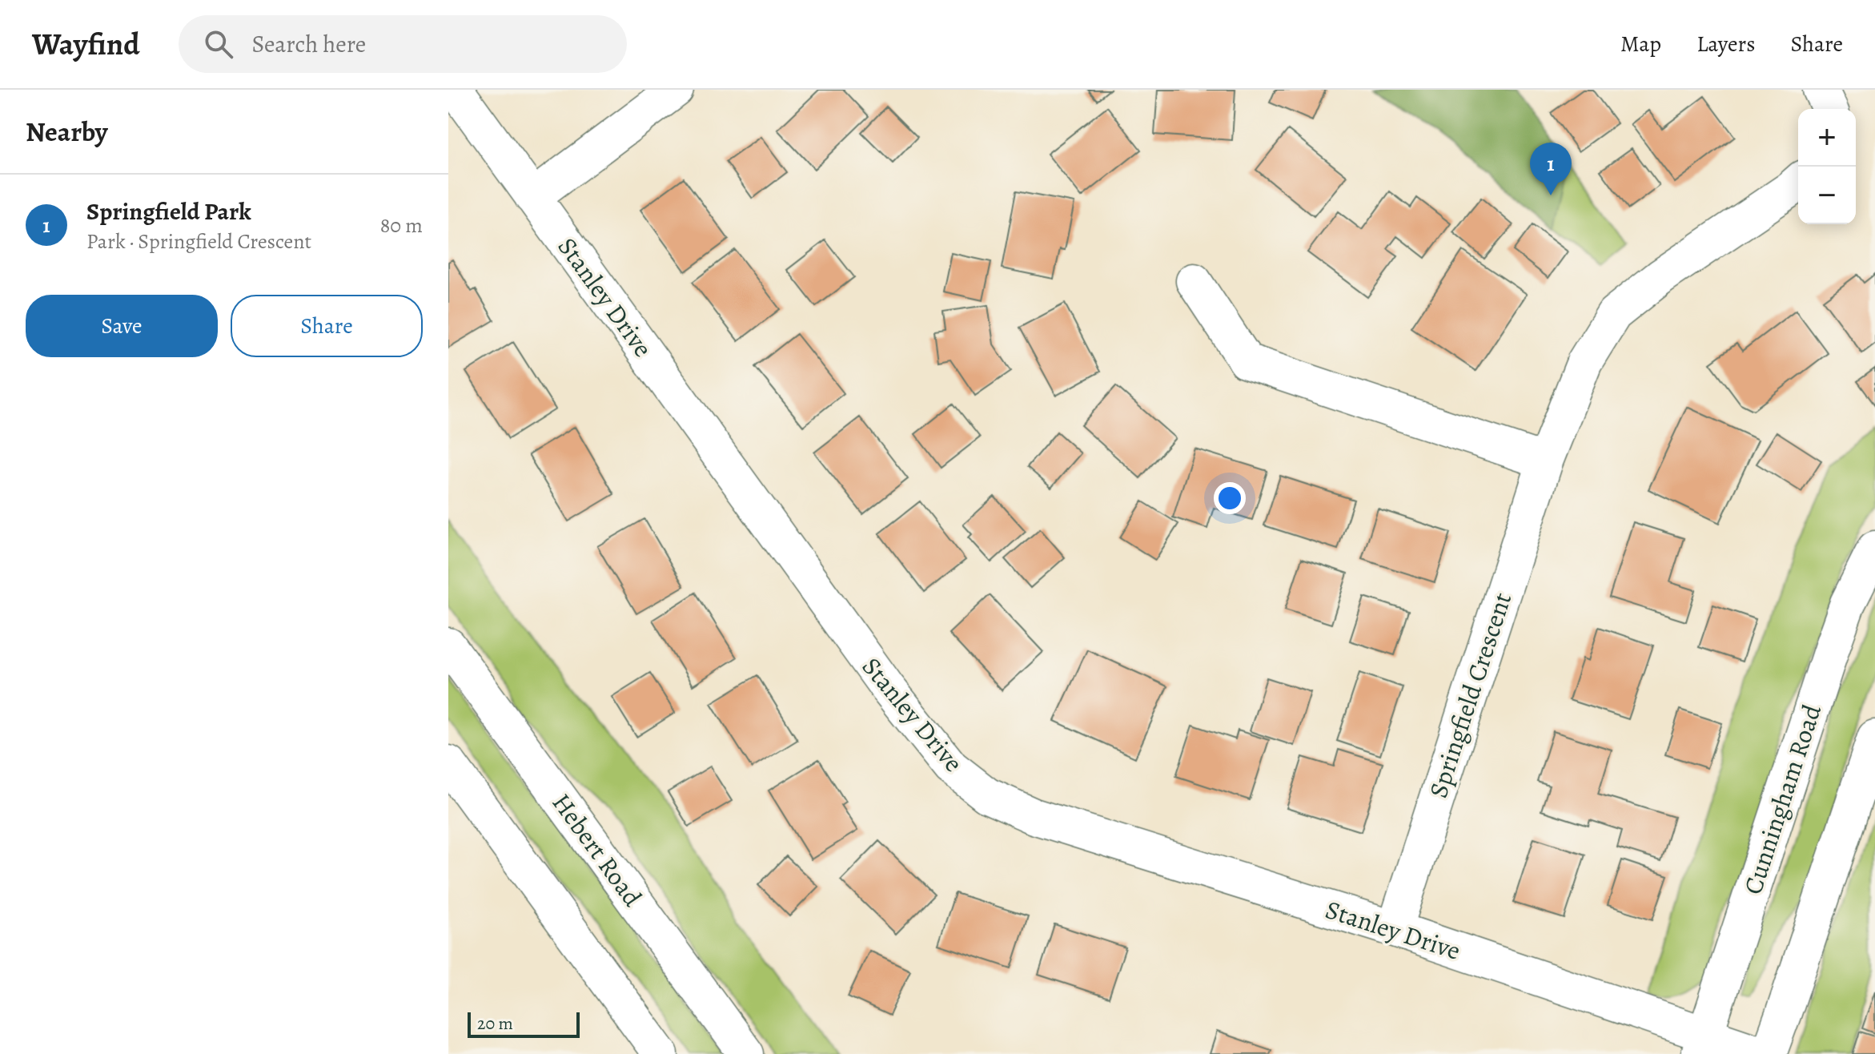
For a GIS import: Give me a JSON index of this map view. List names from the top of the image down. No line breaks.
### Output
{"streets":{"street":["Stanley Drive","Springfield Crescent","Cunningham Road","Hebert Road"]},"crossings":[["Stanley Drive","Springfield Crescent"],["Stanley Drive","Cunningham Road"]],"scale_bar":"20 m","page":{"header":"Wayfind","search":"Search here","nav":["Map","Layers","Share"],"heading":"Nearby","map_buttons":["+","−"],"pins":"1","list":[{"mark":"1","name":"Springfield Park","note":"Park · Springfield Crescent","value":"80 m"}],"buttons":["Save","Share"],"scale":"20 m"}}
